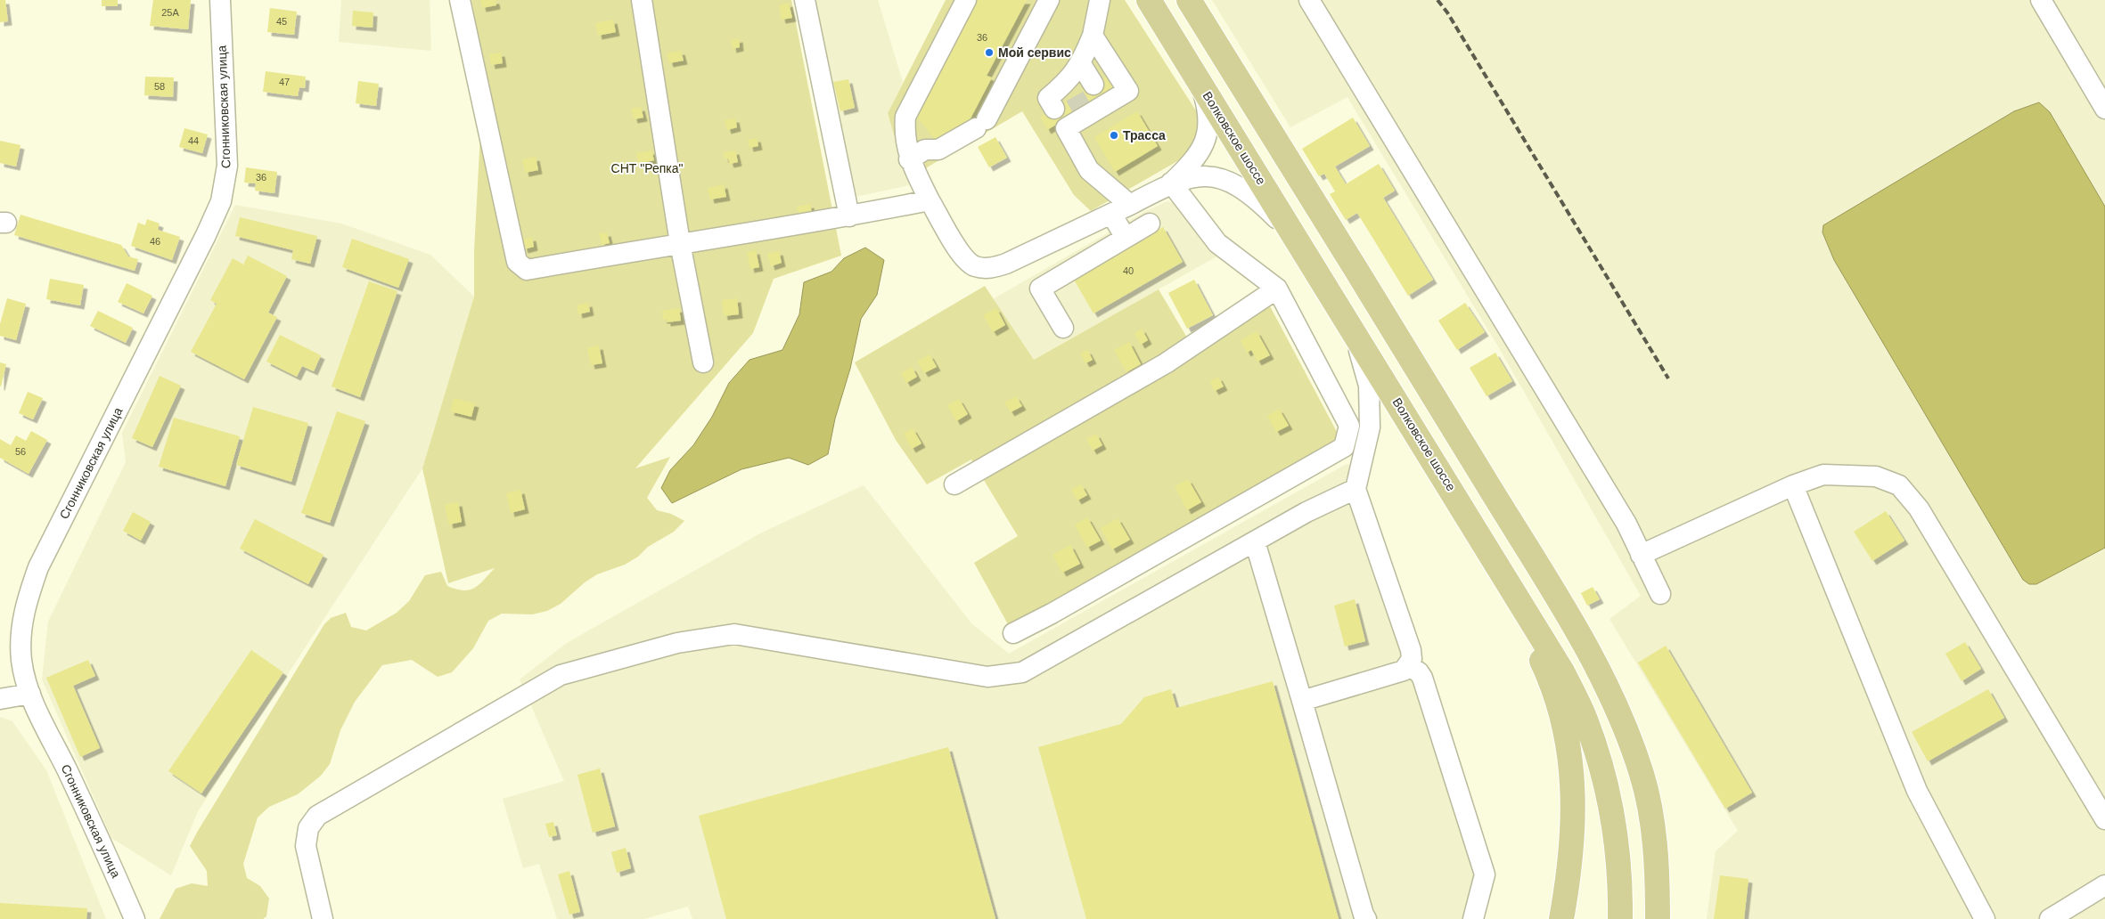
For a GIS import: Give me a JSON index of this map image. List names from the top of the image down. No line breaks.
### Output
{"streets":{"main road":["Волковское шоссе"],"street":["Сгонниковская улица"]},"parks":["СНТ \"Репка\""],"places":["Мой сервис","Трасса"],"house_numbers":["25А","45","36","47","58","44","36","46","40","56"]}
